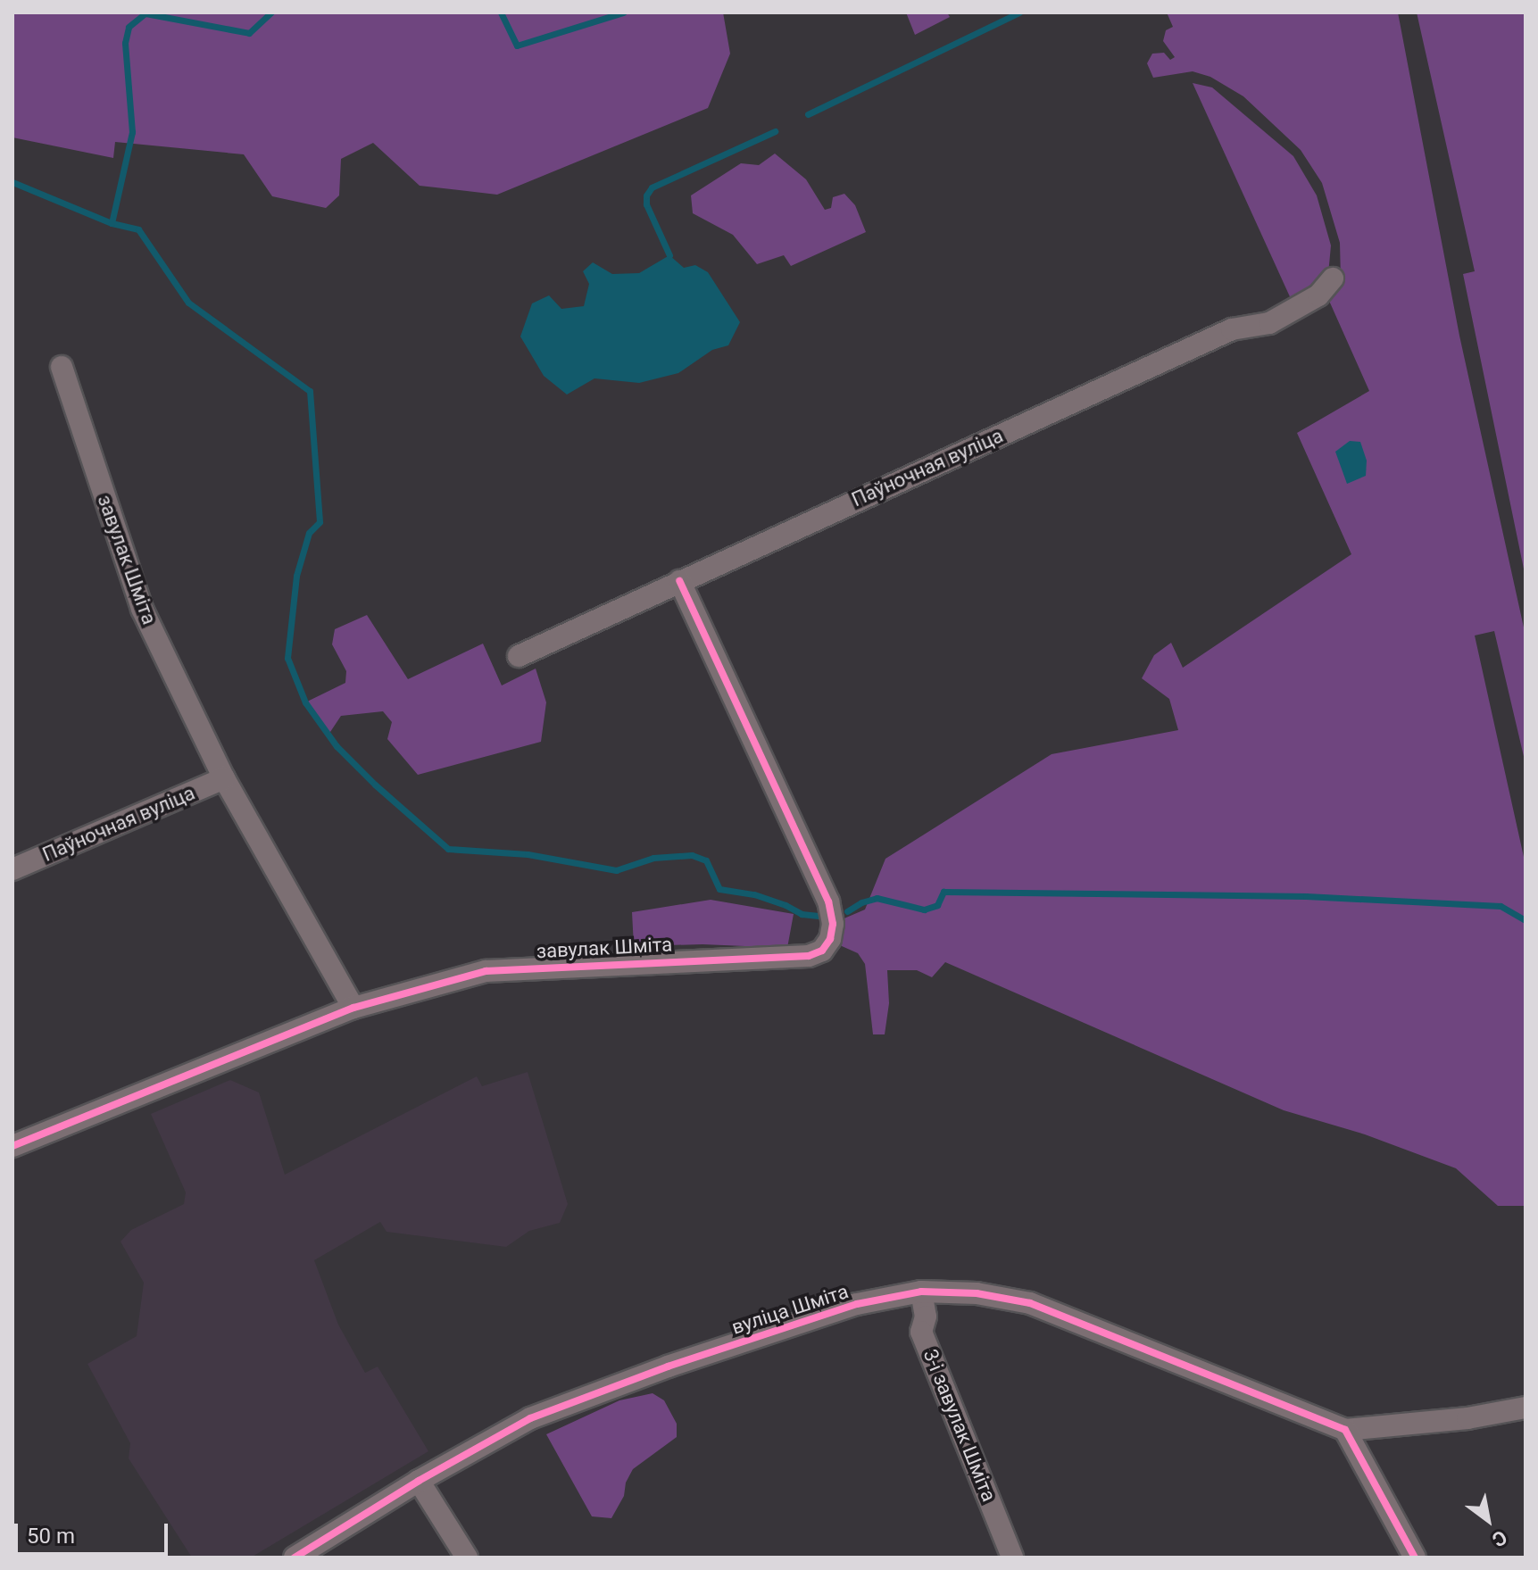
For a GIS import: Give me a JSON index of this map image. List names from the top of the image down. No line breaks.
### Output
{"streets":{"street":["Паўночная вуліца","завулак Шміта","вуліца Шміта","3-і завулак Шміта"]},"crossings":[["Паўночная вуліца","завулак Шміта"],["вуліца Шміта","3-і завулак Шміта"]],"scale_bar":"50 m","north":"bottom right"}
